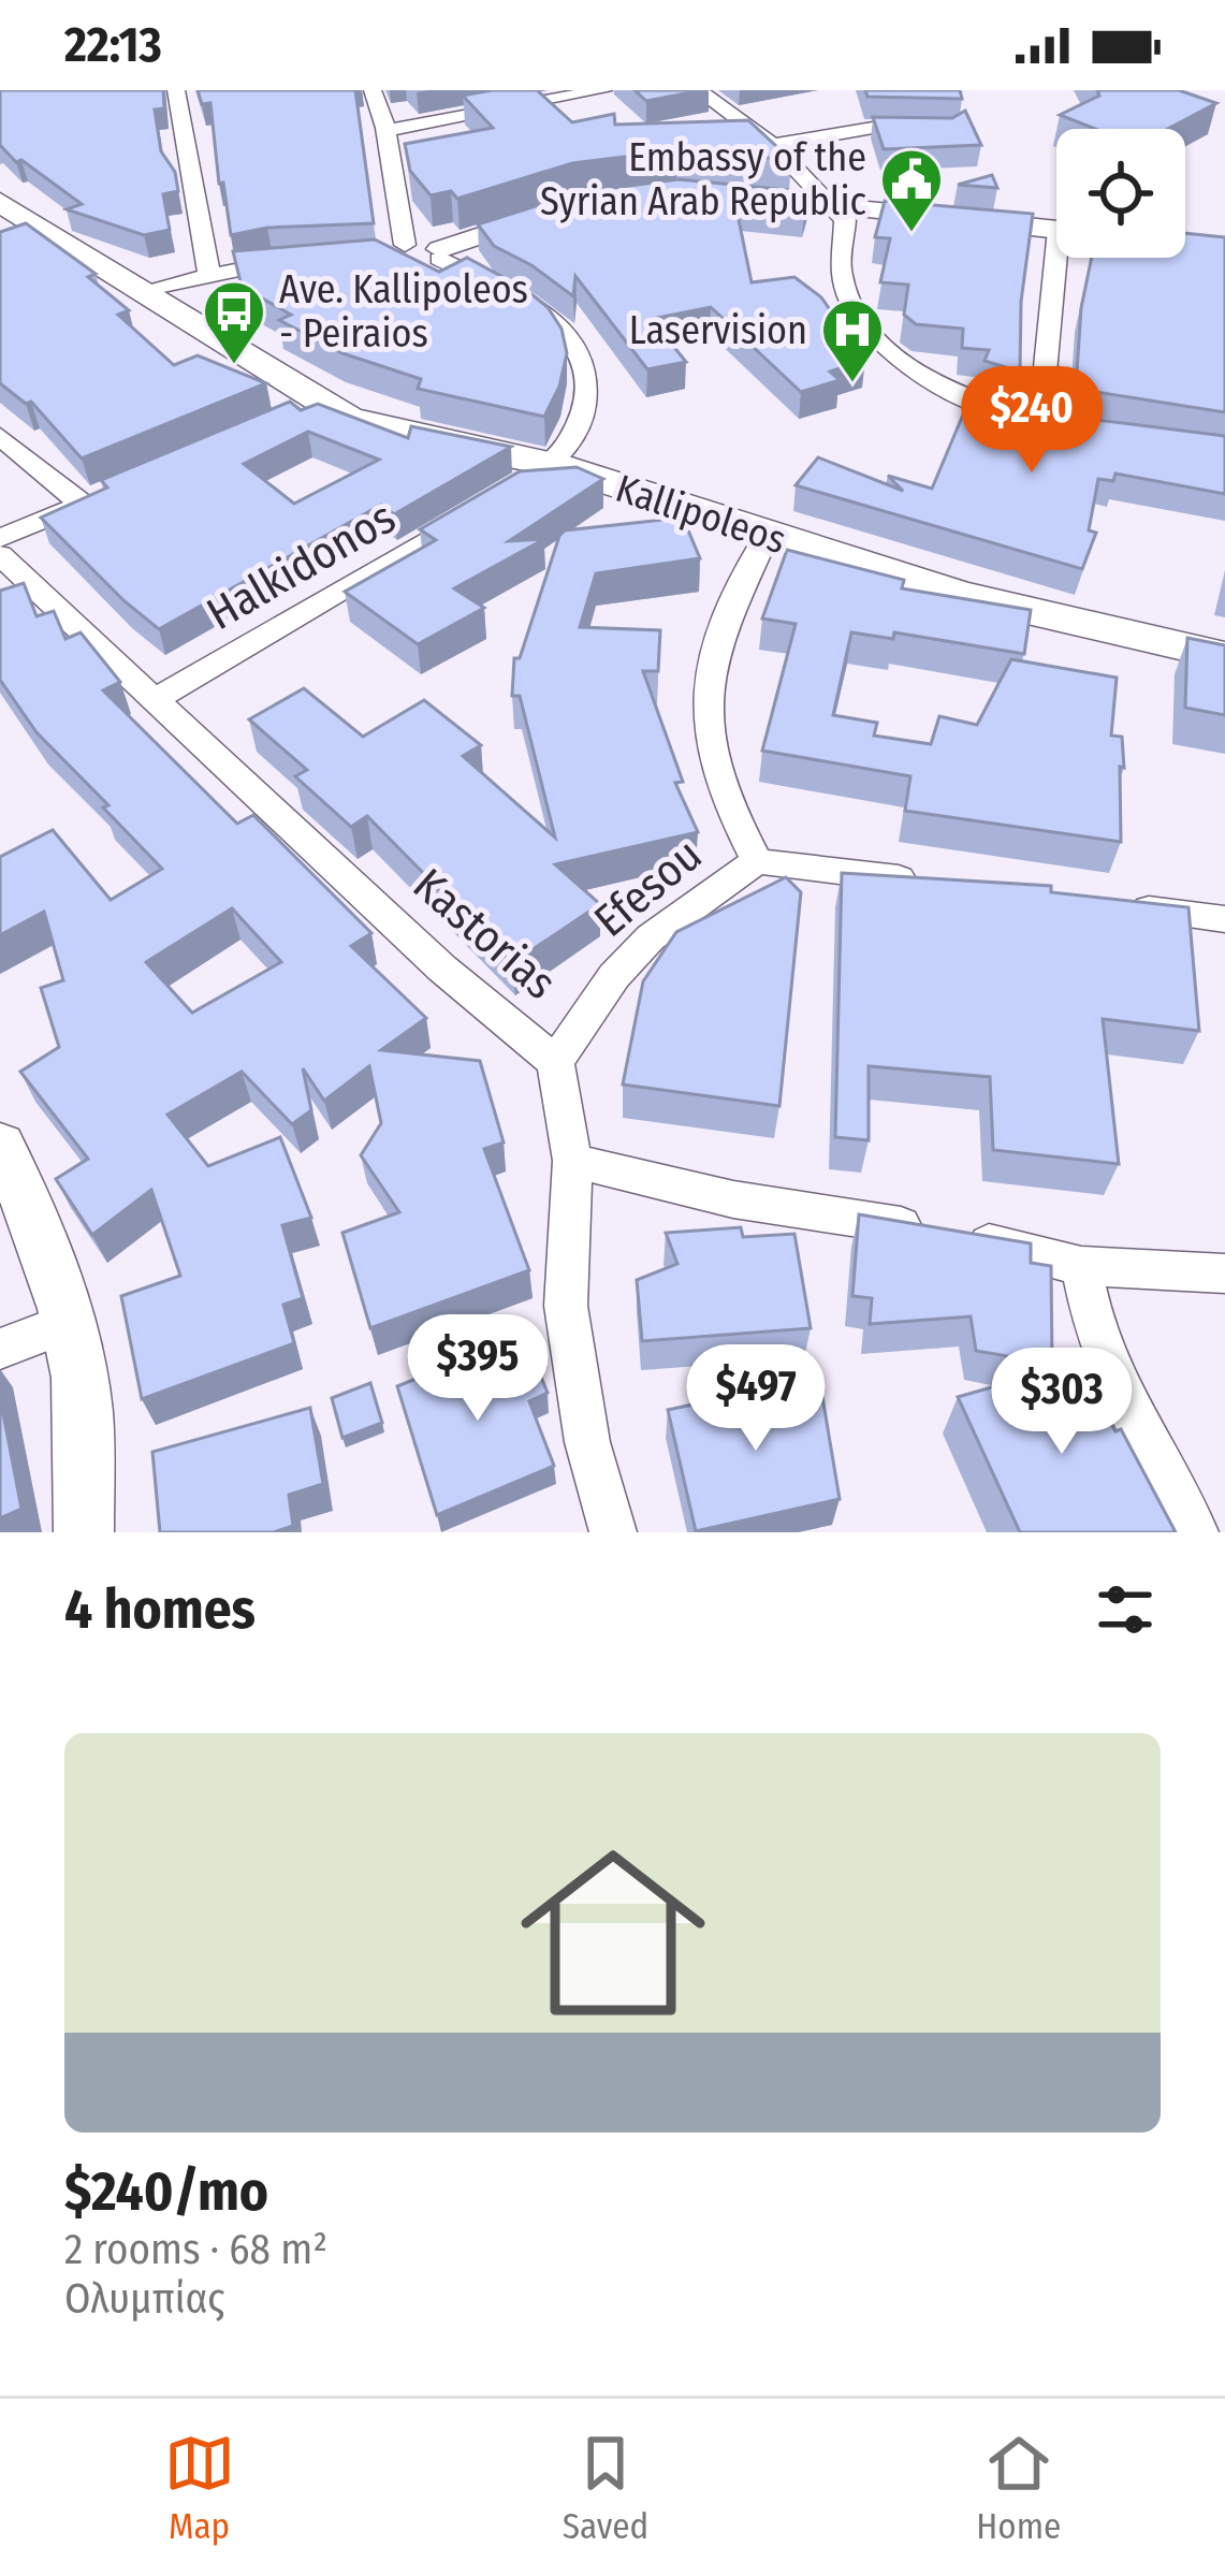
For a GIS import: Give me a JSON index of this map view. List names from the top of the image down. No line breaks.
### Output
{"streets":{"main road":["Kallipoleos"],"street":["Halkidonos","Efesou","Kastorias"]},"crossings":[["Kallipoleos","Halkidonos"],["Halkidonos","Kastorias"],["Efesou","Kastorias"]],"places":{"public building":["Embassy of the Syrian Arab Republic"],"bus stop":["Ave. Kallipoleos - Peiraios"],"hospital":["Laservision"]},"page":{"status":"22:13","price":["$240","$395","$497","$303"],"heading":"4 homes","list":[{"name":"$240/mo","note":"2 rooms · 68 m² · Ολυμπίας"}],"tabs":["Map","Saved","Home"]}}
